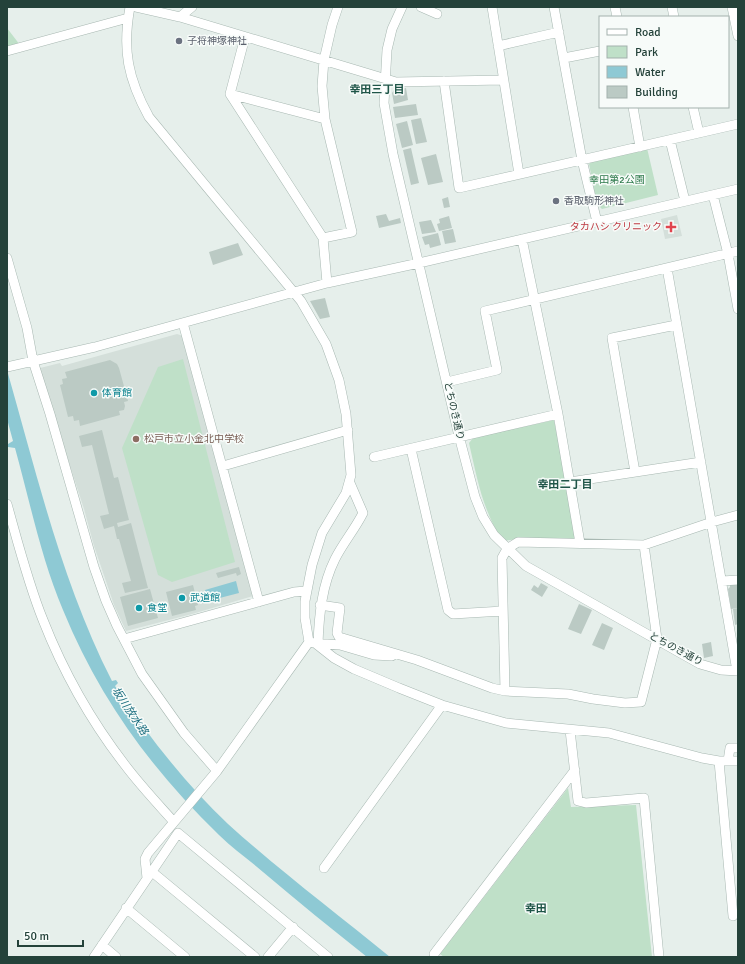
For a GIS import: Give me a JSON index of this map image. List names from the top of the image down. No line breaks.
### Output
{"streets":{"street":["とちのき通り"]},"districts":["幸田三丁目","幸田二丁目","幸田"],"water":["坂川放水路"],"parks":["幸田第2公園"],"places":{"other":["子将神塚神社","香取駒形神社","体育館","松戸市立小金北中学校","武道館","食堂"],"health":["タカハシ クリニック"]},"legend":["Road","Park","Water","Building"],"scale_bar":"50 m"}
